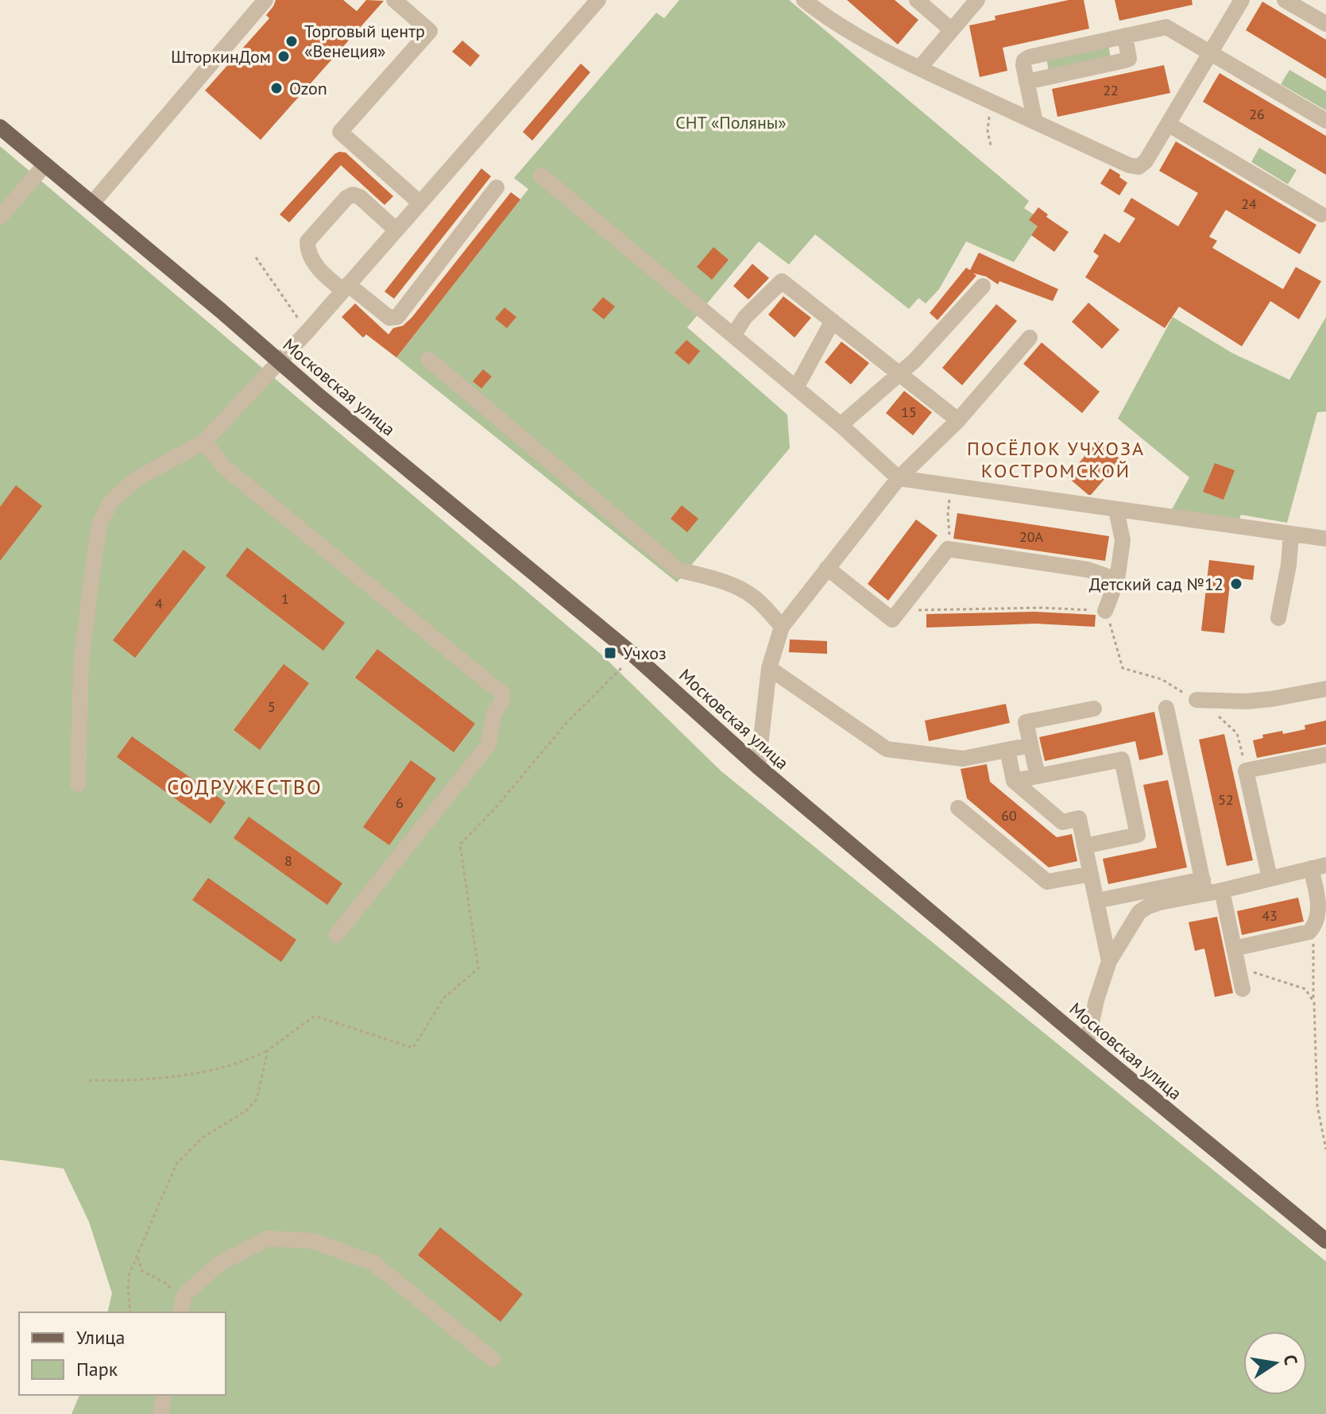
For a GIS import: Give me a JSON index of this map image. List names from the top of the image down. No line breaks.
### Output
{"streets":{"main road":["Московская улица"]},"districts":["ПОСЁЛОК УЧХОЗА КОСТРОМСКОЙ","СОДРУЖЕСТВО"],"parks":["СНТ «Поляны»"],"places":{"other":["Торговый центр «Венеция»","ШторкинДом","Ozon","Детский сад №12"],"transit":["Учхоз"]},"house_numbers":["22","26","24","15","20А","1","4","5","52","6","60","8","43"],"legend":["Улица","Парк"],"north":"right"}
